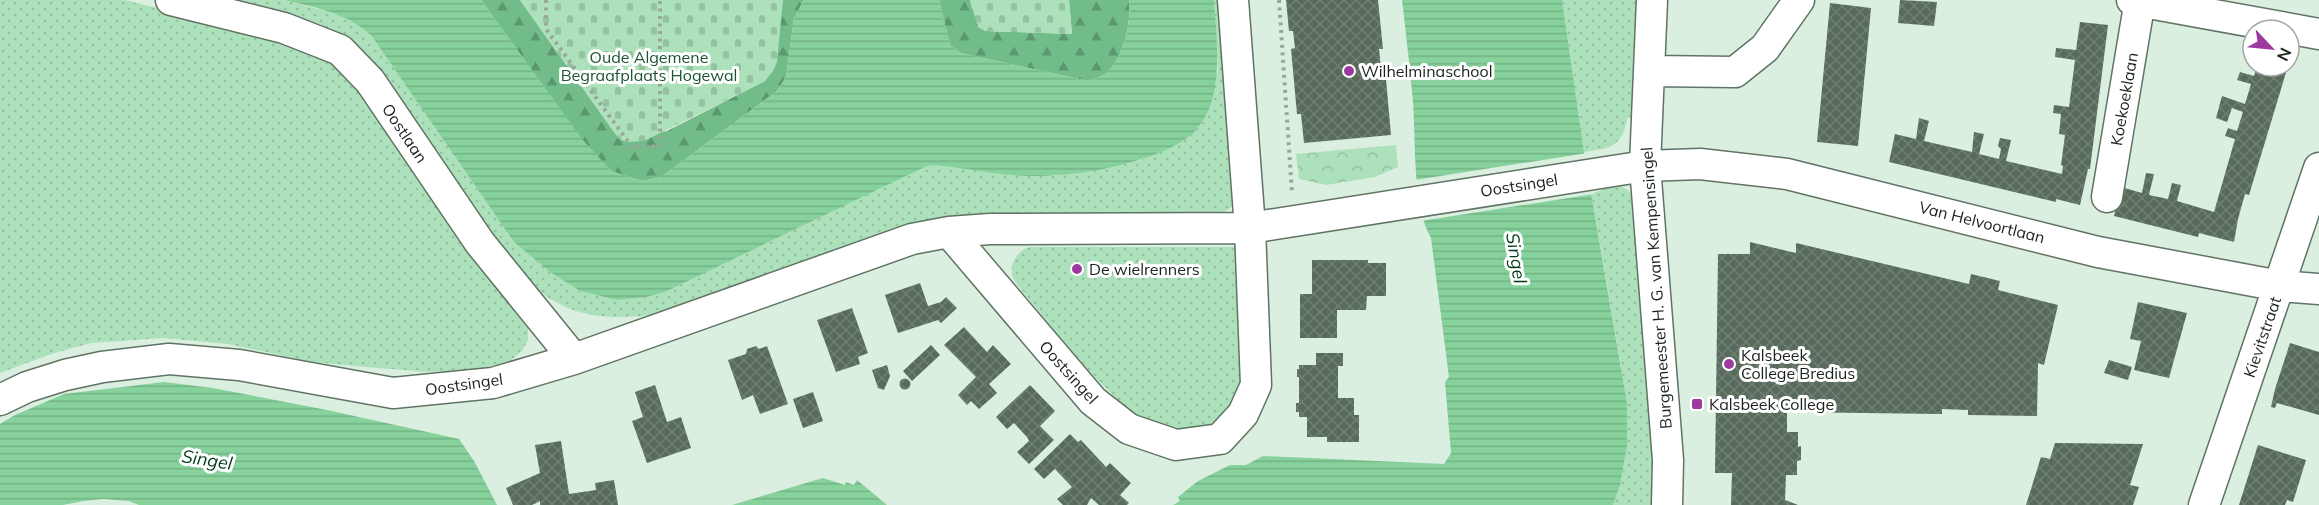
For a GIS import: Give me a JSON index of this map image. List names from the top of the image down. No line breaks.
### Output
{"streets":{"street":["Koekoeklaan","Oostlaan","Oostsingel","Van Helvoortlaan","Burgemeester H. G. van Kempensingel","Kievitstraat"]},"crossings":[["Oostlaan","Oostsingel"],["Oostsingel","Van Helvoortlaan"],["Oostsingel","Burgemeester H. G. van Kempensingel"],["Van Helvoortlaan","Burgemeester H. G. van Kempensingel"],["Van Helvoortlaan","Kievitstraat"]],"water":["Singel"],"parks":["Oude Algemene Begraafplaats Hogewal"],"places":{"other":["Wilhelminaschool","De wielrenners","Kalsbeek College Bredius"],"transit":["Kalsbeek College"]},"north":"bottom right"}
